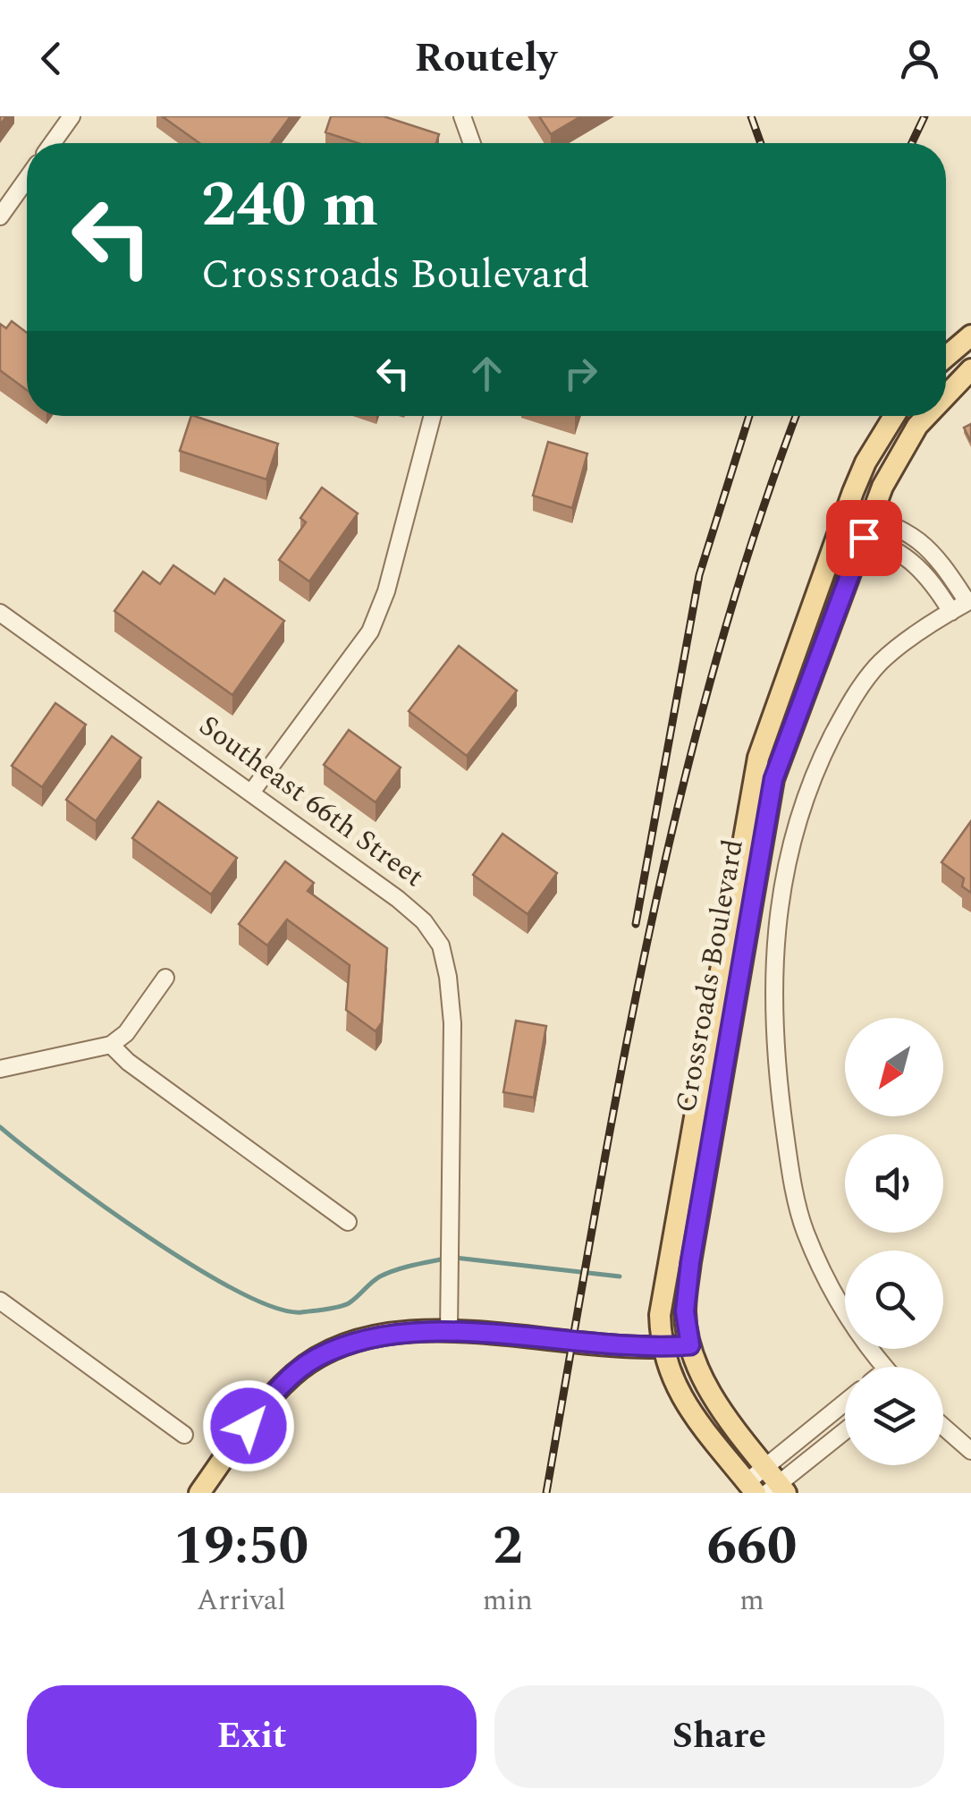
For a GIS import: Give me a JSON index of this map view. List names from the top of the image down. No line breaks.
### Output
{"streets":{"main road":["Crossroads Boulevard"],"street":["Southeast 66th Street"]},"north":"bottom left","page":{"header":"Routely","turn":["240 m","Crossroads Boulevard"],"eta":["19:50","Arrival","2","min","660","m"],"buttons":["Exit","Share"]}}
